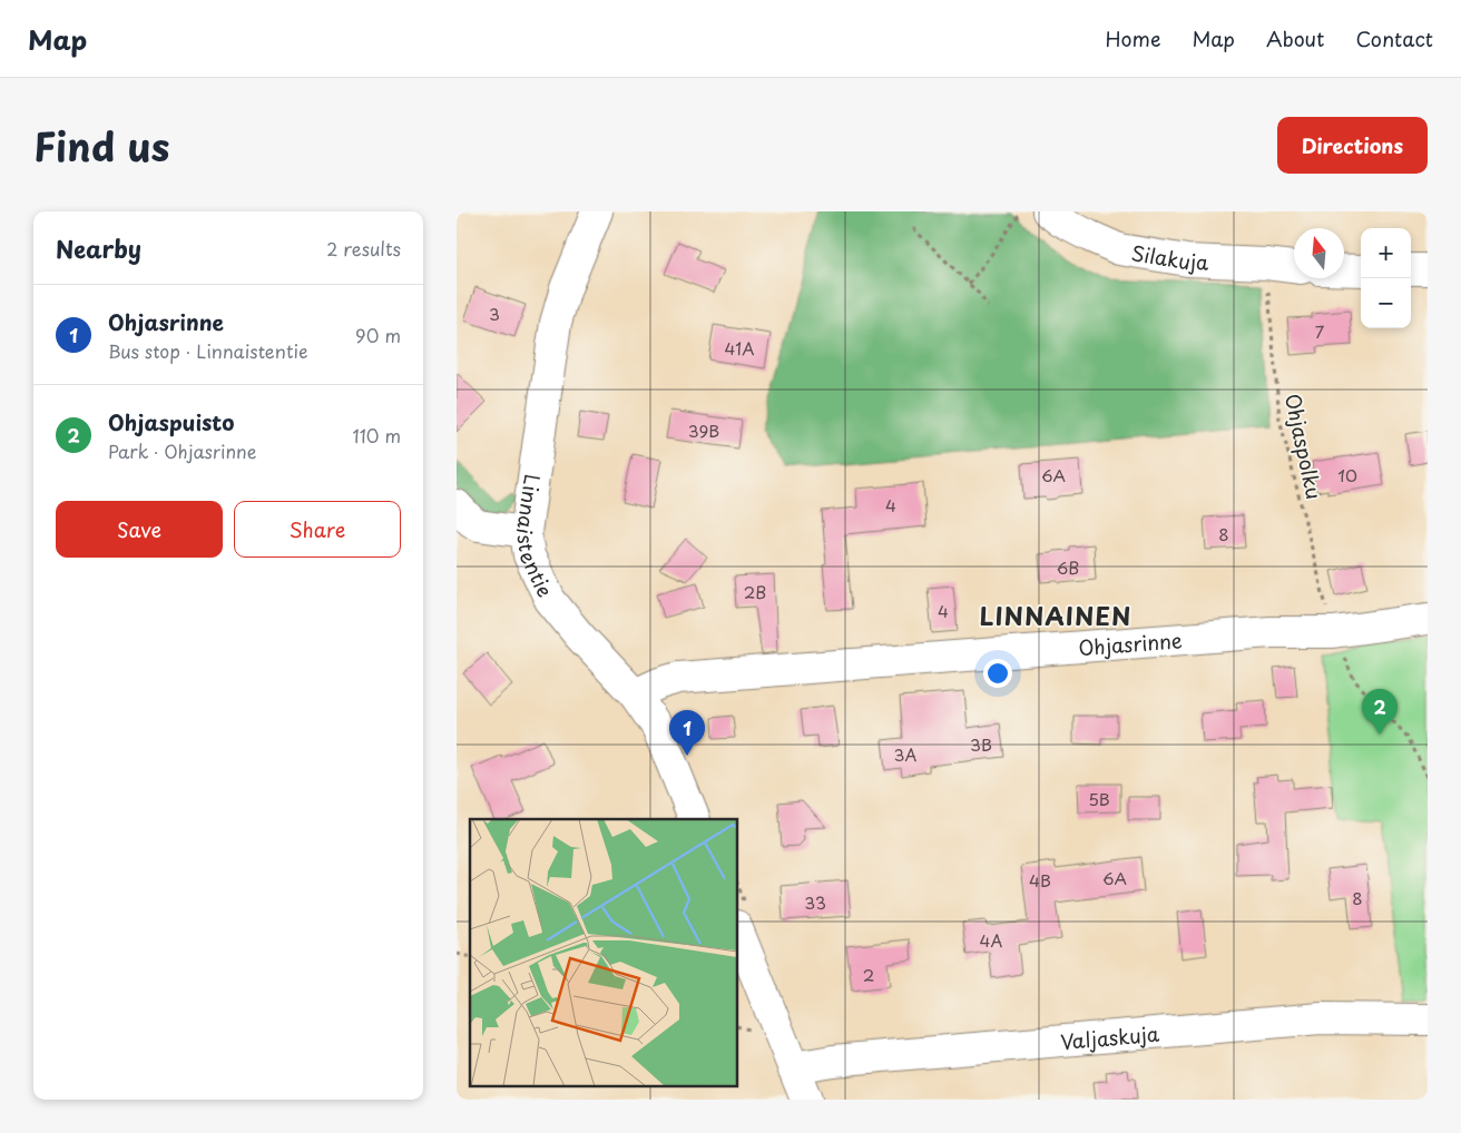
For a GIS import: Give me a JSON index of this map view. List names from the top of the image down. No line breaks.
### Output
{"streets":{"street":["Silakuja","Linnaistentie","Ohjasrinne","Valjaskuja"],"path":["Ohjaspolku"]},"crossings":[["Silakuja","Ohjaspolku"],["Ohjaspolku","Ohjasrinne"],["Linnaistentie","Ohjasrinne"]],"districts":["LINNAINEN"],"house_numbers":["3","7","41A","39B","6A","10","4","8","6B","2B","4","3B","3A","5B","6A","4B","8","33","4A","2"],"north":"top","page":{"header":"Map","nav":["Home","Map","About","Contact"],"title":"Find us","buttons":["Directions",["Save","Share"]],"heading":["Nearby","2 results"],"map_buttons":["+","−"],"list":[{"mark":"1","name":"Ohjasrinne","note":"Bus stop · Linnaistentie","value":"90 m"},{"mark":"2","name":"Ohjaspuisto","note":"Park · Ohjasrinne","value":"110 m"}],"pins":["2","1"]}}
